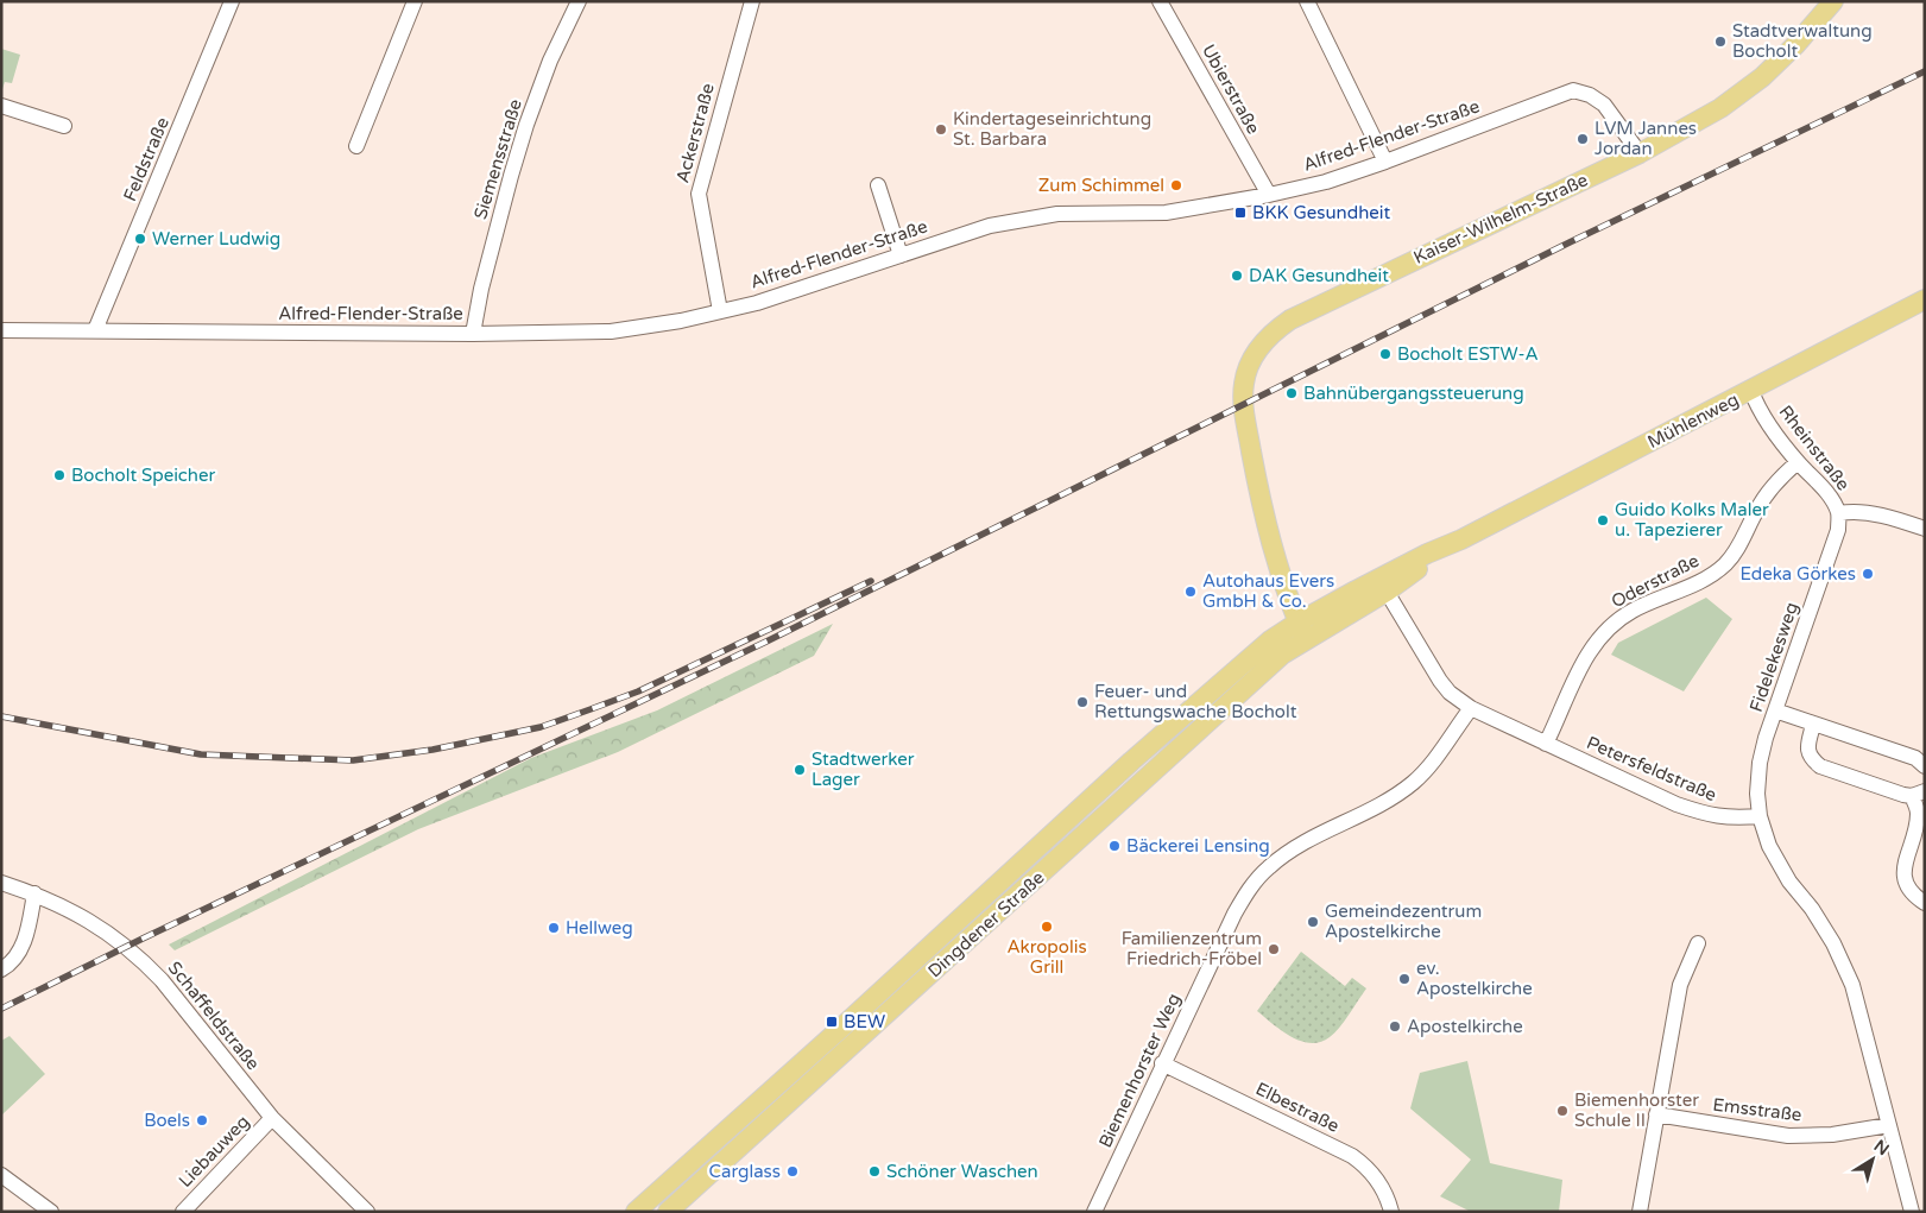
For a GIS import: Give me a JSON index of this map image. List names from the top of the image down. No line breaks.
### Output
{"streets":{"main road":["Kaiser-Wilhelm-Straße","Mühlenweg","Dingdener Straße"],"street":["Ubierstraße","Ackerstraße","Alfred-Flender-Straße","Feldstraße","Siemensstraße","Rheinstraße","Oderstraße","Fidelekesweg","Petersfeldstraße","Schaffeldstraße","Biemenhorster Weg","Elbestraße","Emsstraße","Liebauweg"]},"crossings":[["Ubierstraße","Alfred-Flender-Straße"],["Ackerstraße","Alfred-Flender-Straße"],["Alfred-Flender-Straße","Feldstraße"],["Alfred-Flender-Straße","Siemensstraße"],["Alfred-Flender-Straße","Kaiser-Wilhelm-Straße"],["Kaiser-Wilhelm-Straße","Mühlenweg"],["Kaiser-Wilhelm-Straße","Dingdener Straße"],["Mühlenweg","Rheinstraße"],["Mühlenweg","Petersfeldstraße"],["Mühlenweg","Dingdener Straße"],["Rheinstraße","Oderstraße"],["Rheinstraße","Fidelekesweg"],["Oderstraße","Petersfeldstraße"],["Fidelekesweg","Petersfeldstraße"],["Petersfeldstraße","Biemenhorster Weg"],["Schaffeldstraße","Liebauweg"],["Biemenhorster Weg","Elbestraße"]],"places":{"other":["Stadtverwaltung Bocholt","Kindertageseinrichtung St. Barbara","LVM Jannes Jordan","Zum Schimmel","Werner Ludwig","DAK Gesundheit","Bocholt ESTW-A","Bahnübergangssteuerung","Bocholt Speicher","Guido Kolks Maler u. Tapezierer","Edeka Görkes","Autohaus Evers GmbH & Co.","Feuer- und Rettungswache Bocholt","Stadtwerker Lager","Bäckerei Lensing","Gemeindezentrum Apostelkirche","Akropolis Grill","Hellweg","Familienzentrum Friedrich-Fröbel","ev. Apostelkirche","Apostelkirche","Biemenhorster Schule II","Boels","Carglass","Schöner Waschen"],"transit":["BKK Gesundheit","BEW"]},"north":"top right"}
